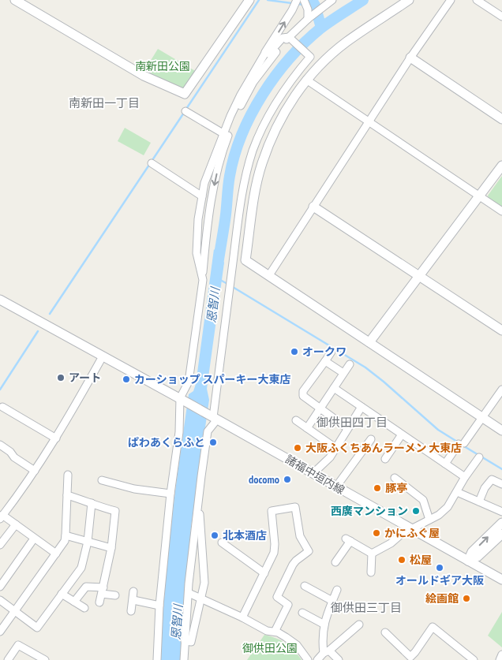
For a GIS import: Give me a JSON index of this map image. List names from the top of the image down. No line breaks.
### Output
{"streets":{"street":["諸福中垣内線"]},"districts":["南新田一丁目","御供田四丁目","御供田三丁目"],"water":["恩智川"],"parks":["南新田公園","御供田公園"],"places":["オークワ","アート","カーショップ スパーキー大東店","ぱわあくらふと","大阪ふくちあんラーメン 大東店","docomo","豚亭","西廣マンション","かにふぐ屋","北本酒店","松屋","オールドギア大阪","絵画館"]}
